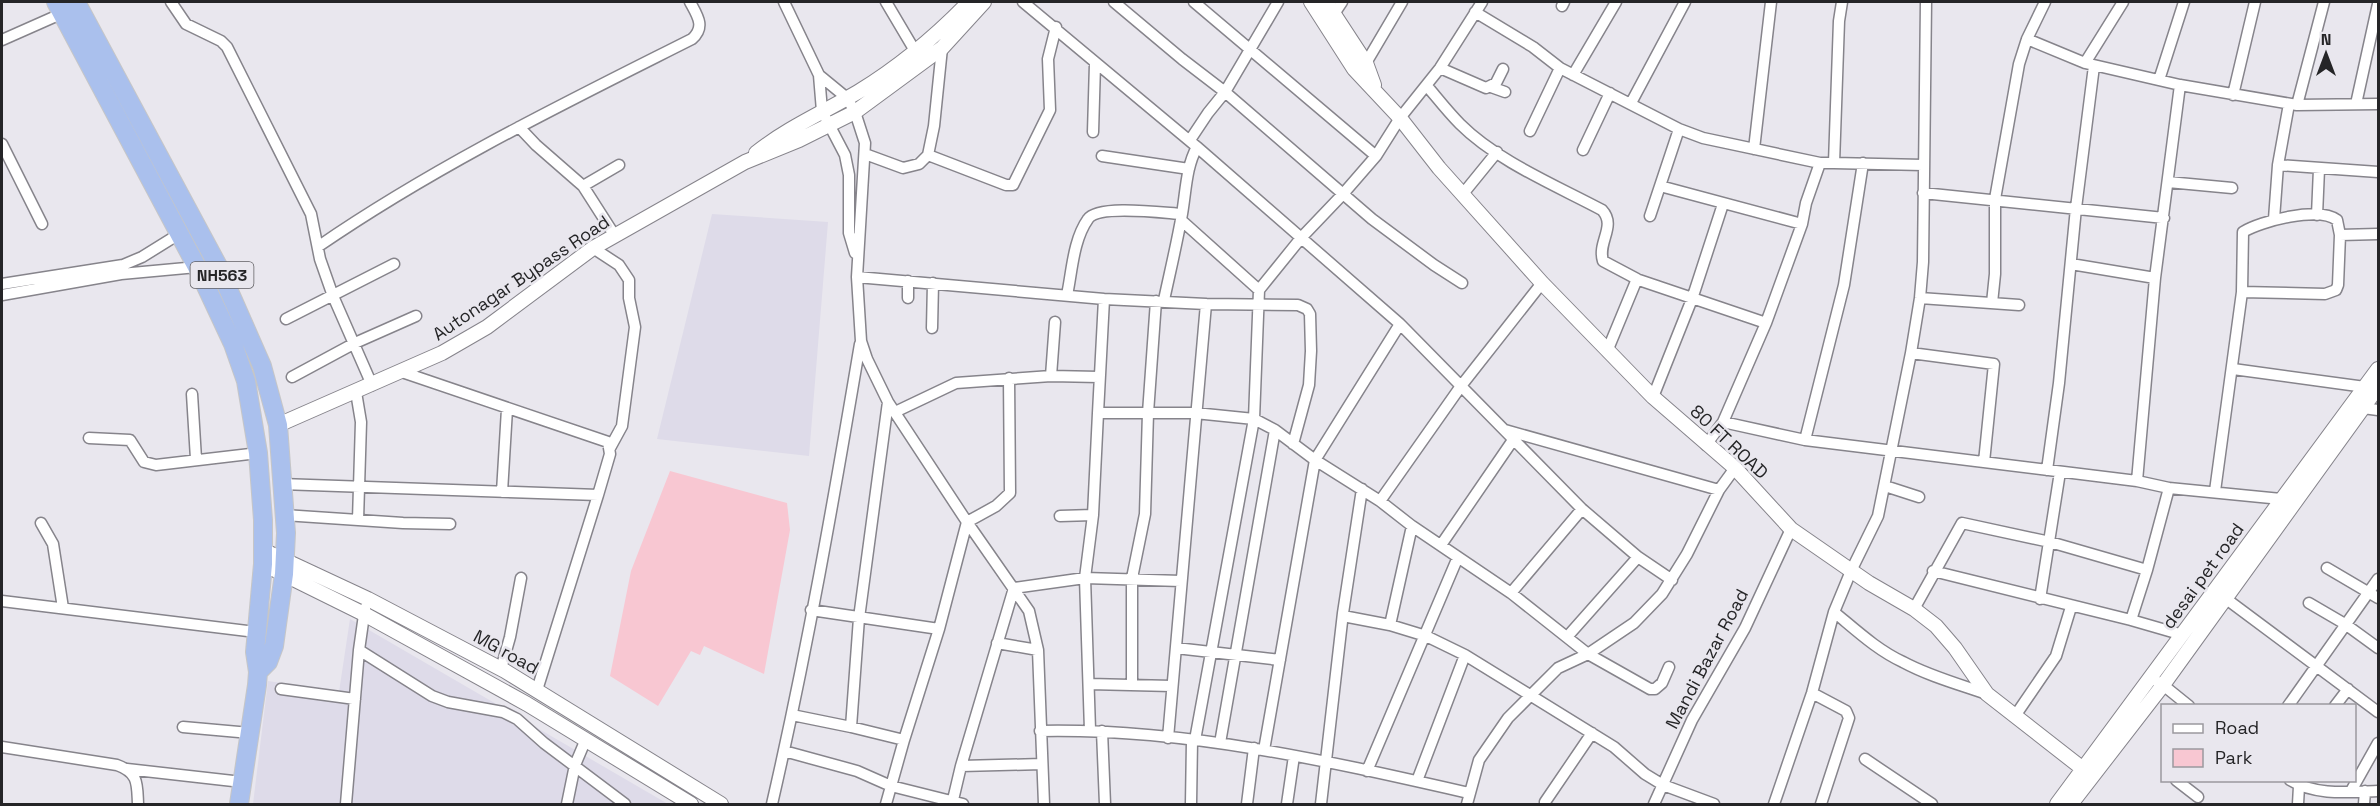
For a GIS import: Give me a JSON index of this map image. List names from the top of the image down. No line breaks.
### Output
{"streets":{"highway":["NH563"],"street":["Autonagar Bypass Road","80 FT ROAD","desai pet road","MG road","Mandi Bazar Road"]},"crossings":[["NH563","Autonagar Bypass Road"],["NH563","MG road"],["80 FT ROAD","desai pet road"],["80 FT ROAD","Mandi Bazar Road"]],"legend":["Road","Park"],"north":"top"}
